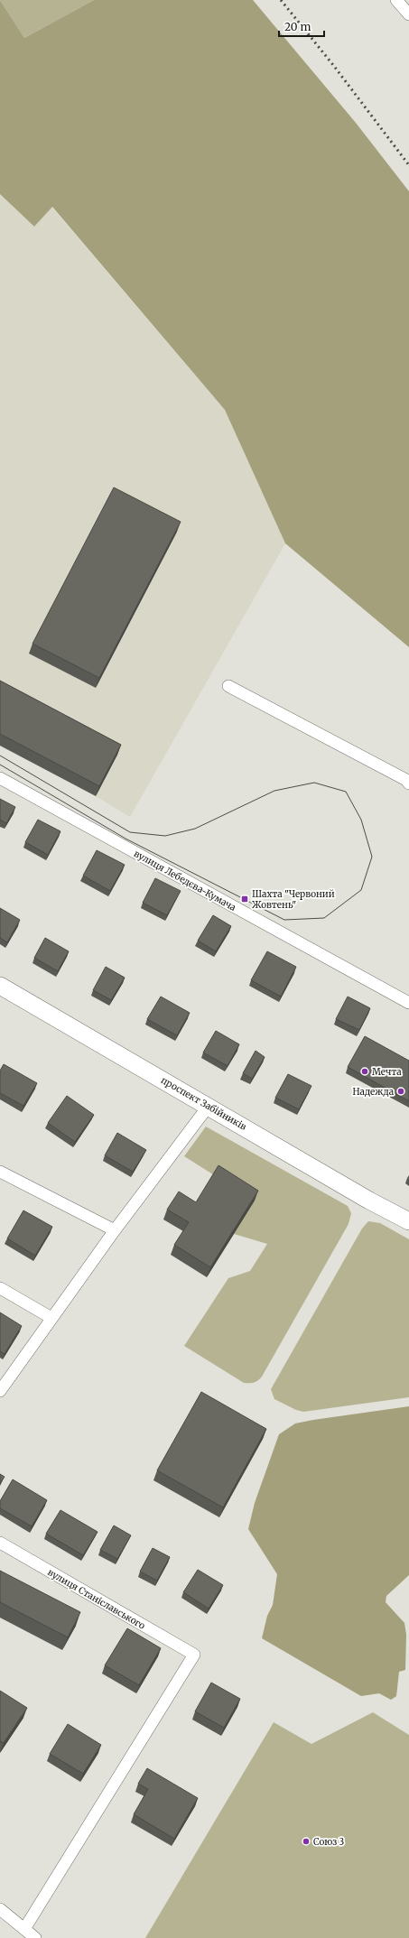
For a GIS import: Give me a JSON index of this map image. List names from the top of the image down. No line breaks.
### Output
{"streets":{"main road":["проспект Забійників"],"street":["вулиця Лебедєва-Кумача","вулиця Станіславського"]},"places":{"transit":["Шахта \"Червоний Жовтень\""],"other":["Мечта","Надежда","Союз 3"]},"scale_bar":"20 m"}
